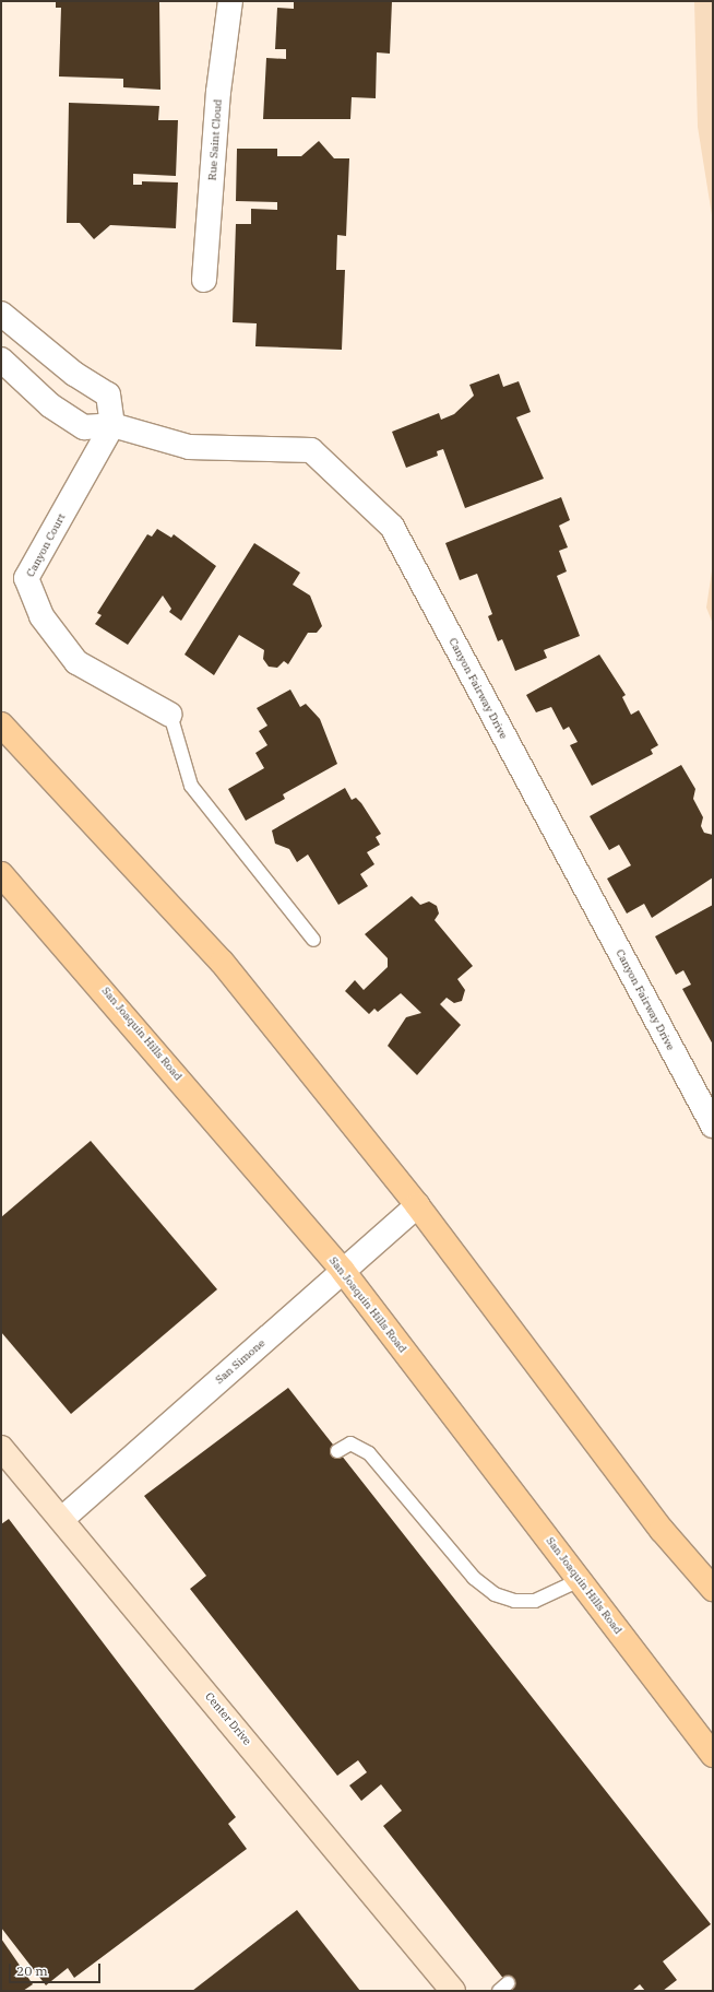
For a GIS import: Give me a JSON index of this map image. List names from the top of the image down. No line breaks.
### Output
{"streets":{"main road":["San Joaquin Hills Road"],"street":["Rue Saint Cloud","Canyon Court","Canyon Fairway Drive","San Simone","Center Drive"]},"crossings":[["Canyon Court","Canyon Fairway Drive"],["San Joaquin Hills Road","San Simone"],["San Simone","Center Drive"]],"scale_bar":"20 m"}
